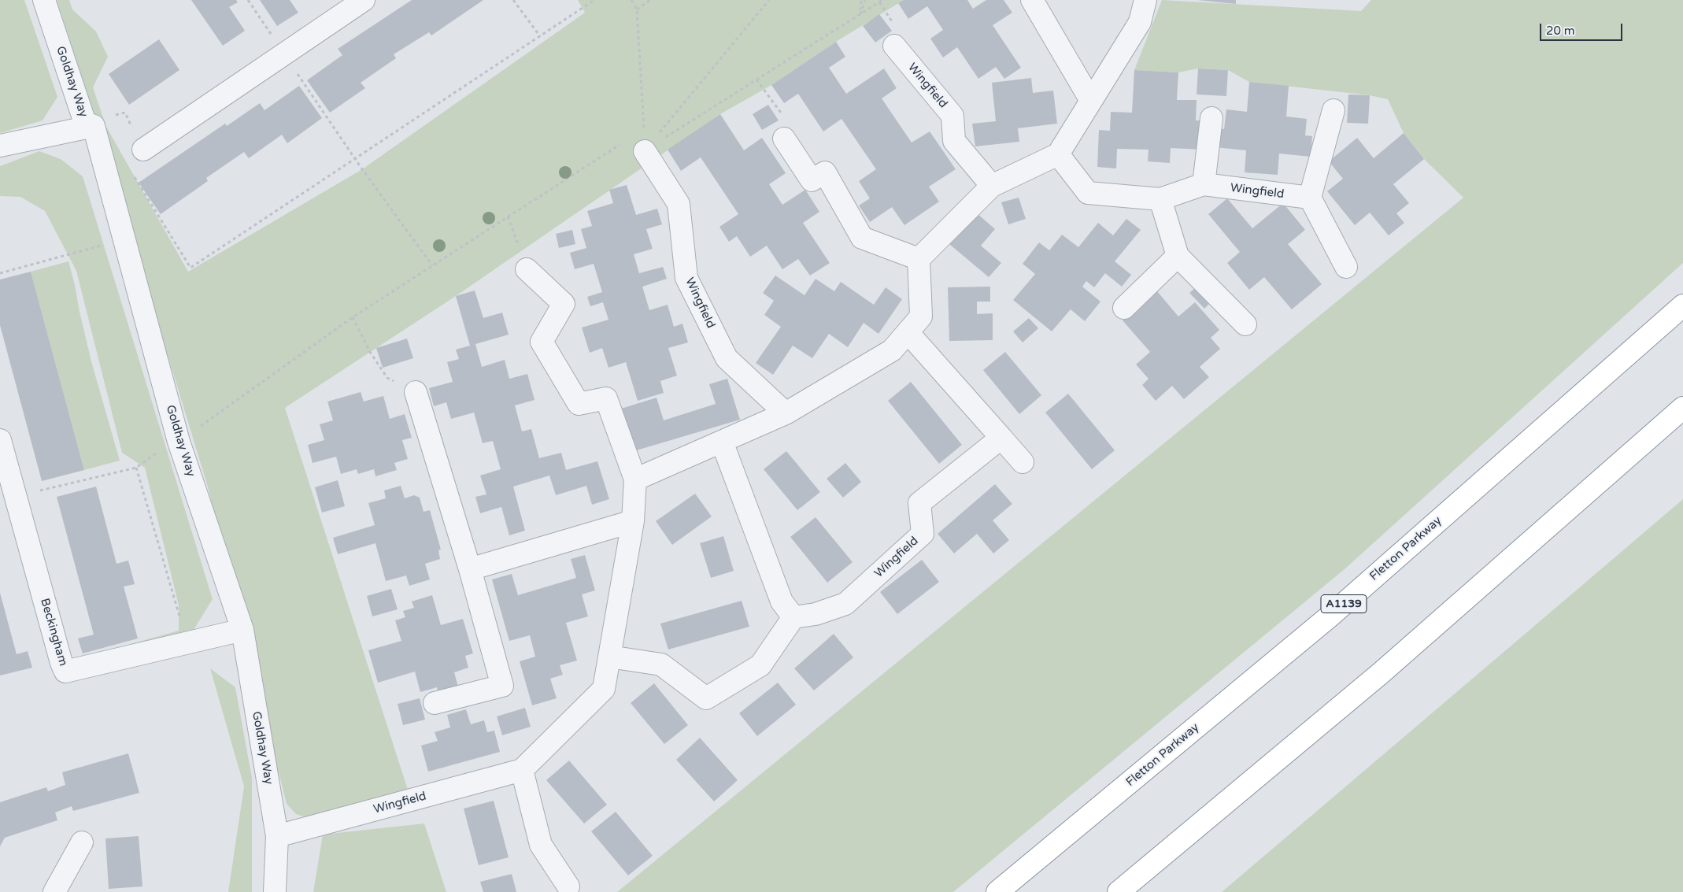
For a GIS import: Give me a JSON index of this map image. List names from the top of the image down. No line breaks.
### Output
{"streets":{"highway":["Fletton Parkway","A1139"],"street":["Goldhay Way","Wingfield","Beckingham"]},"crossings":[["Goldhay Way","Wingfield"],["Goldhay Way","Beckingham"]],"scale_bar":"20 m"}
